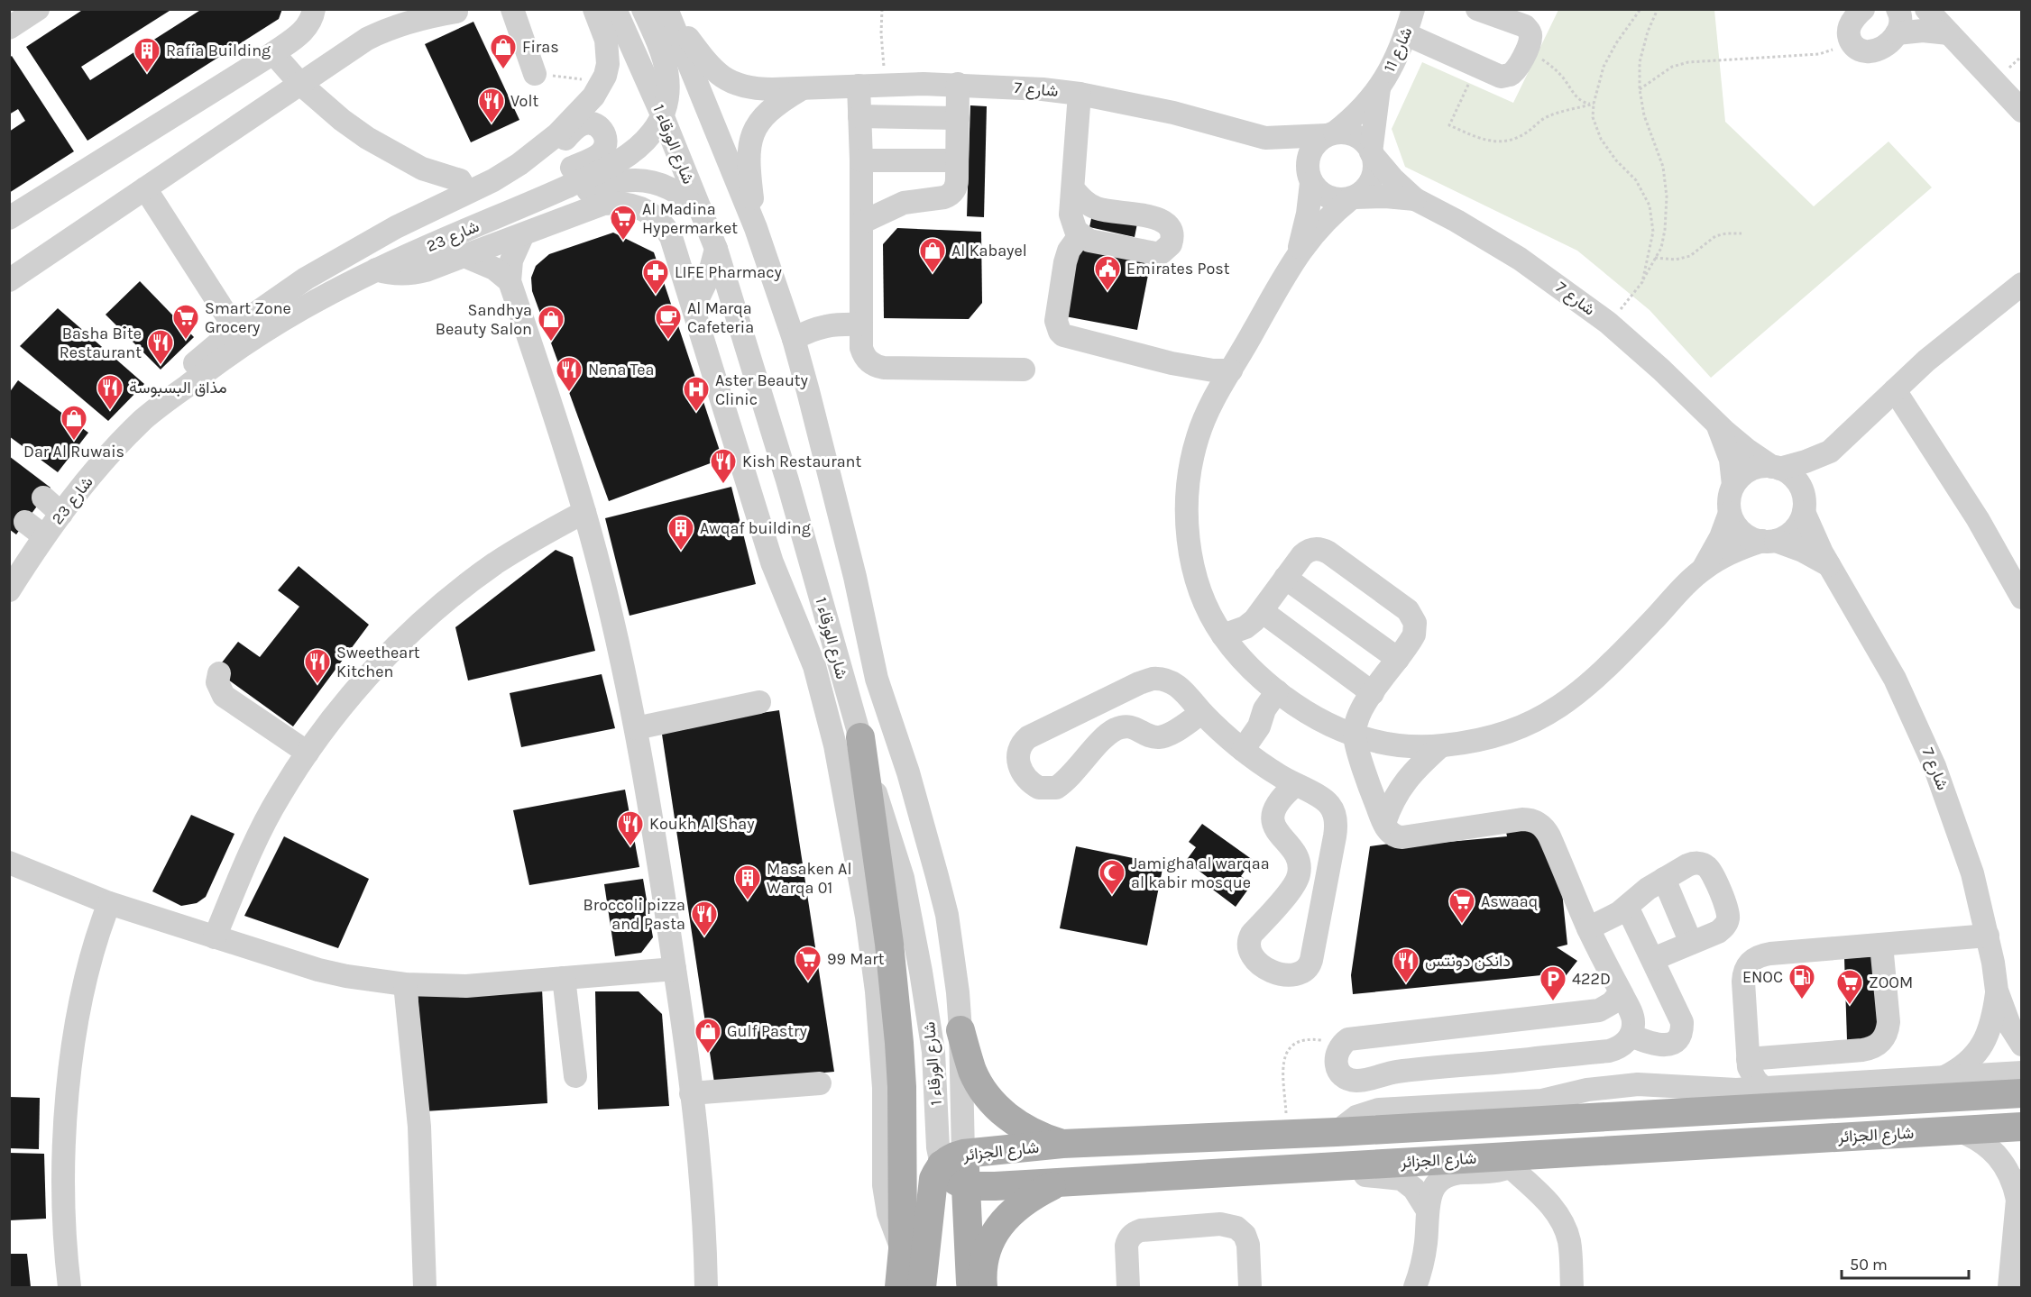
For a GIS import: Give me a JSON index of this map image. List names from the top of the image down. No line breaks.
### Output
{"streets":{"main road":["شارع الورقاء 1","شارع الجزائر"],"street":["شارع 11","شارع 7","شارع 23"]},"crossings":[["شارع 11","شارع 7"],["شارع 7","شارع الورقاء 1"],["شارع الورقاء 1","شارع 23"],["شارع الورقاء 1","شارع الجزائر"]],"places":{"shop":["Firas","Al Kabayel","Sandhya Beauty Salon","Dar Al Ruwais","Gulf Pastry"],"building":["Rafia Building","Awqaf building","Masaken Al Warqa 01"],"restaurant":["Volt","Basha Bite Restaurant","Nena Tea","مذاق البسبوسة","Kish Restaurant","Sweetheart Kitchen","Koukh Al Shay","Broccoli pizza and Pasta","دانكن دونتس"],"supermarket":["Al Madina Hypermarket","Smart Zone Grocery","Aswaaq","99 Mart","ZOOM"],"public building":["Emirates Post"],"pharmacy":["LIFE Pharmacy"],"cafe":["Al Marqa Cafeteria"],"hospital":["Aster Beauty Clinic"],"mosque":["Jamigha al warqaa al kabir mosque"],"fuel station":["ENOC"],"parking":["422D"]},"scale_bar":"50 m"}
